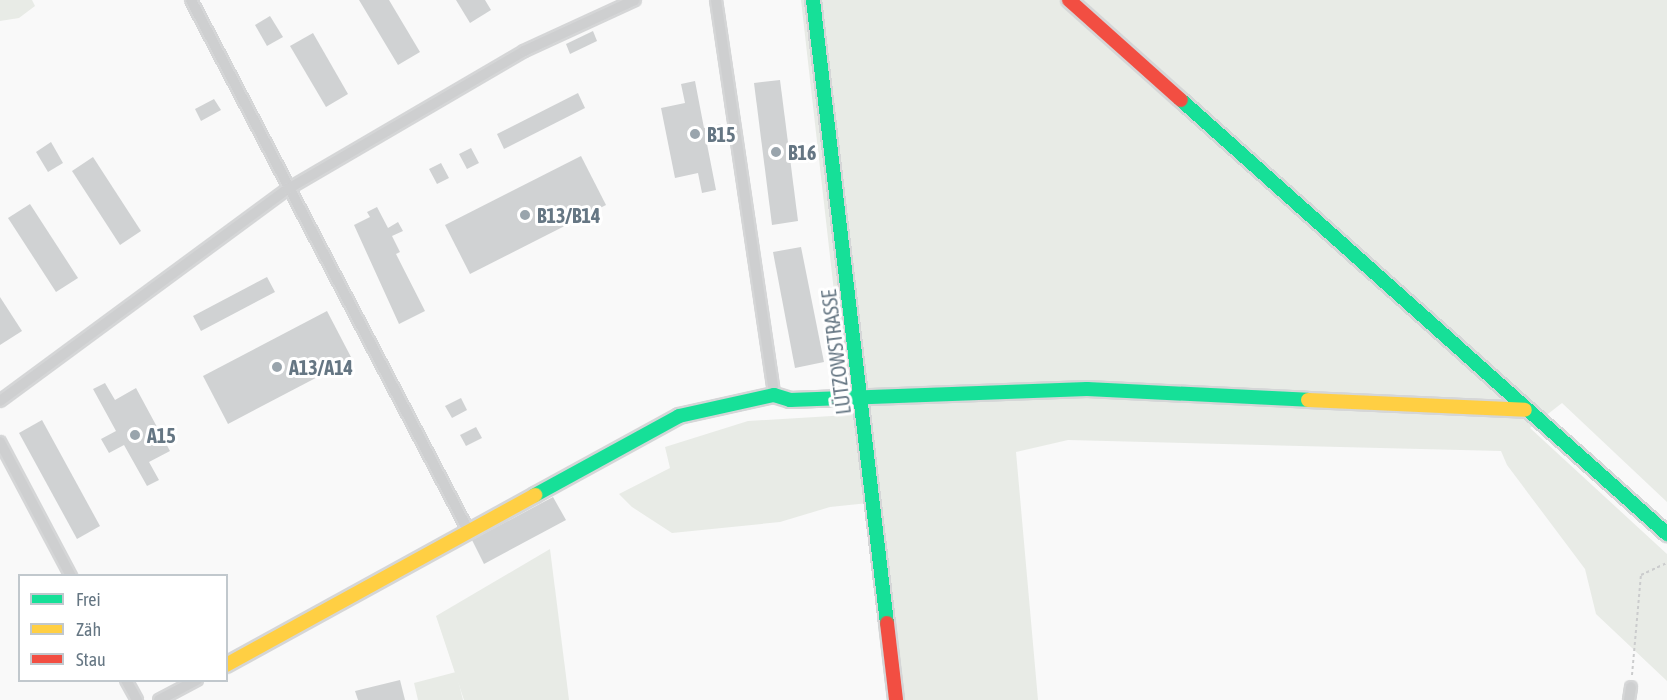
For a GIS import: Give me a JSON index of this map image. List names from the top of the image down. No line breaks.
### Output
{"streets":{"street":["LÜTZOWSTRASSE"]},"places":["B15","B16","B13/B14","A13/A14","A15"],"legend":["Frei","Zäh","Stau"]}
